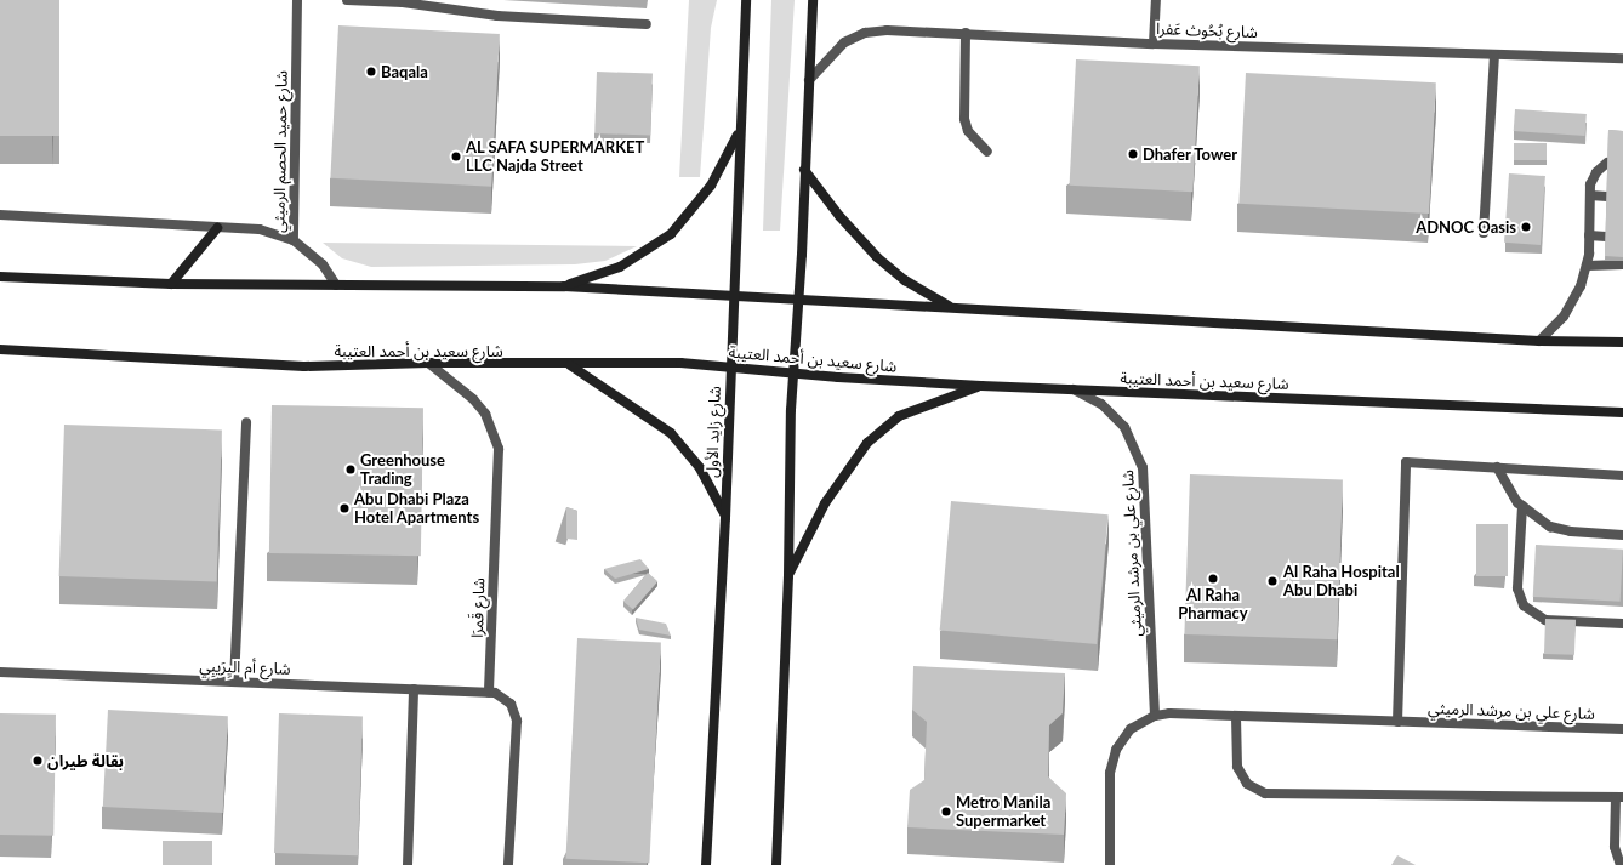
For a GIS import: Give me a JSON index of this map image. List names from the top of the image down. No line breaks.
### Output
{"streets":{"main road":["شارع سعيد بن أحمد العتيبة","شارع زايد الأول"],"street":["شارع بُحُوث عَفرا","شارع حميد الحصم الرميثي","شارع علي بن مرشد الرميثي","شارع قَمرَا","شارع أم اليِرَيبِي"]},"crossings":[["شارع سعيد بن أحمد العتيبة","شارع زايد الأول"],["شارع سعيد بن أحمد العتيبة","شارع علي بن مرشد الرميثي"],["شارع سعيد بن أحمد العتيبة","شارع قَمرَا"],["شارع قَمرَا","شارع أم اليِرَيبِي"]],"places":["Baqala","Dhafer Tower","AL SAFA SUPERMARKET LLC Najda Street","ADNOC Oasis","Greenhouse Trading","Abu Dhabi Plaza Hotel Apartments","Al Raha Pharmacy","Al Raha Hospital Abu Dhabi","بقالة طيران","Metro Manila Supermarket"]}
